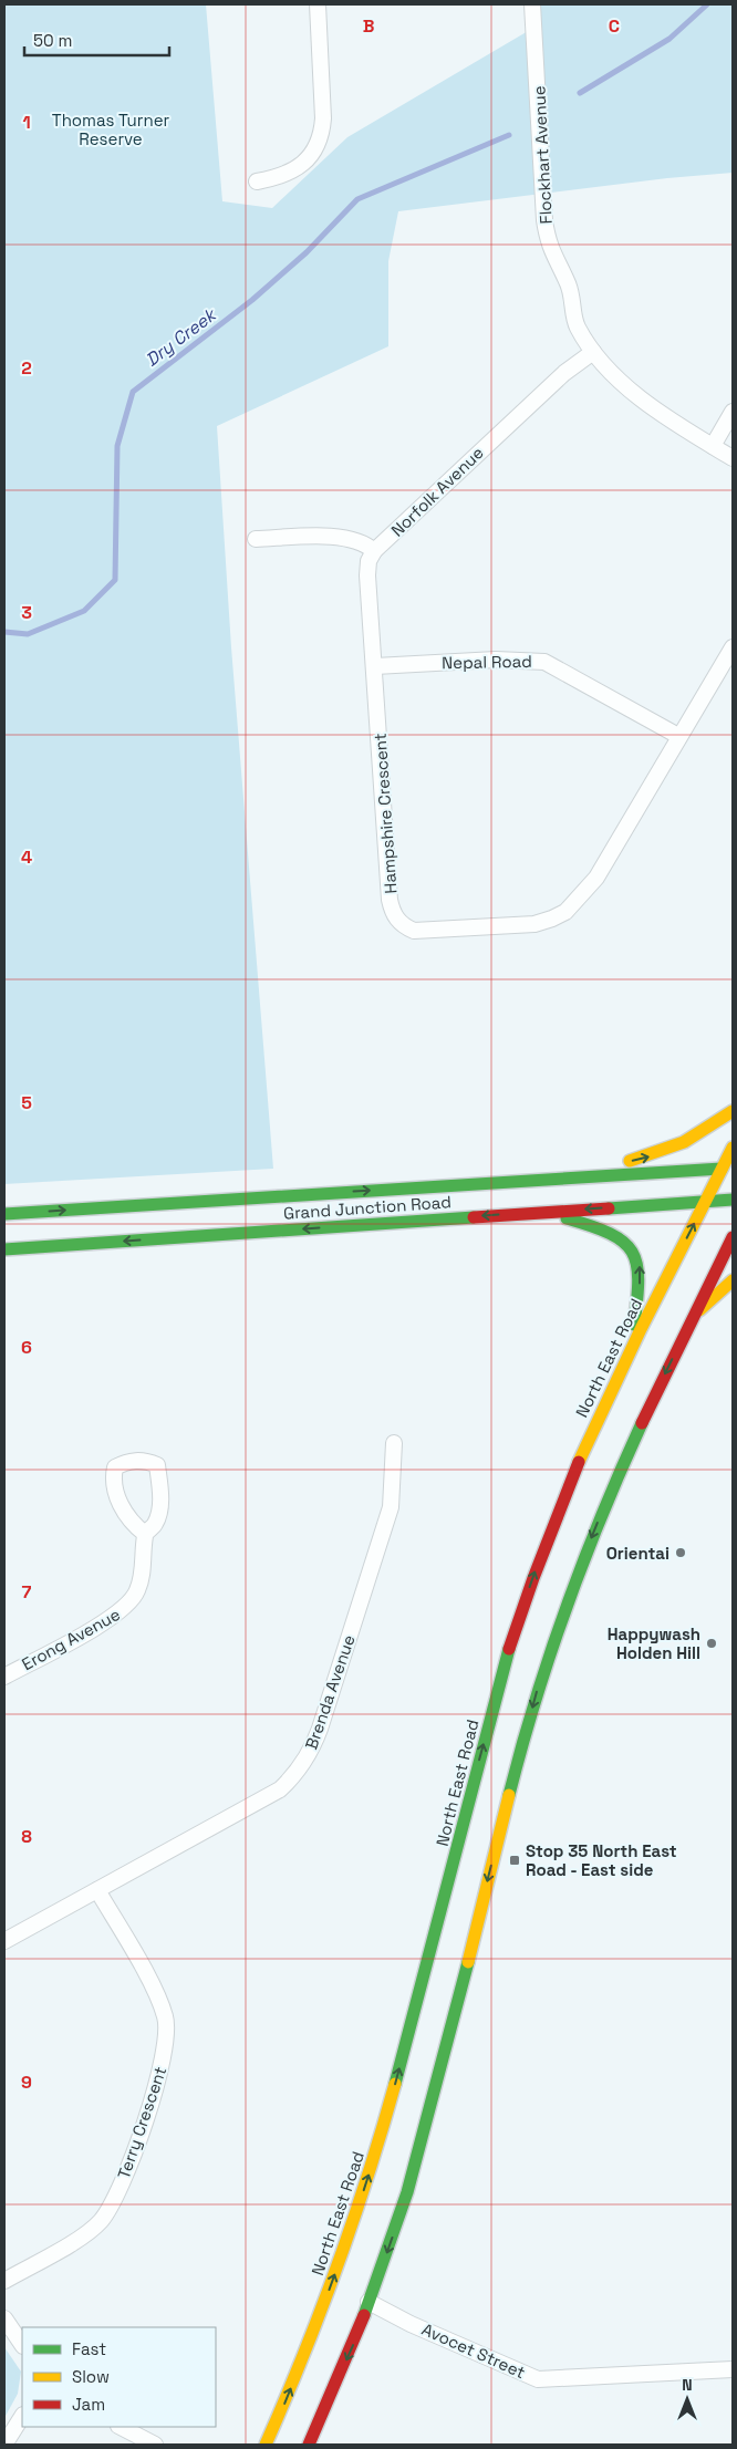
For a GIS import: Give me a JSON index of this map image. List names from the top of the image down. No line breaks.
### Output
{"streets":{"main road":["Grand Junction Road","North East Road"],"street":["Flockhart Avenue","Norfolk Avenue","Nepal Road","Hampshire Crescent","Erong Avenue","Brenda Avenue","Terry Crescent","Avocet Street"]},"crossings":[["Flockhart Avenue","Norfolk Avenue"],["Norfolk Avenue","Hampshire Crescent"],["Nepal Road","Hampshire Crescent"],["Grand Junction Road","North East Road"],["Brenda Avenue","Terry Crescent"]],"water":["Dry Creek"],"parks":["Thomas Turner Reserve"],"places":{"other":["Orientai","Happywash Holden Hill"],"transit":["Stop 35 North East Road - East side"]},"legend":["Fast","Slow","Jam"],"scale_bar":"50 m","north":"top","grid":{"columns":["B","C"],"rows":["1","2","3","4","5","6","7","8","9"]}}
